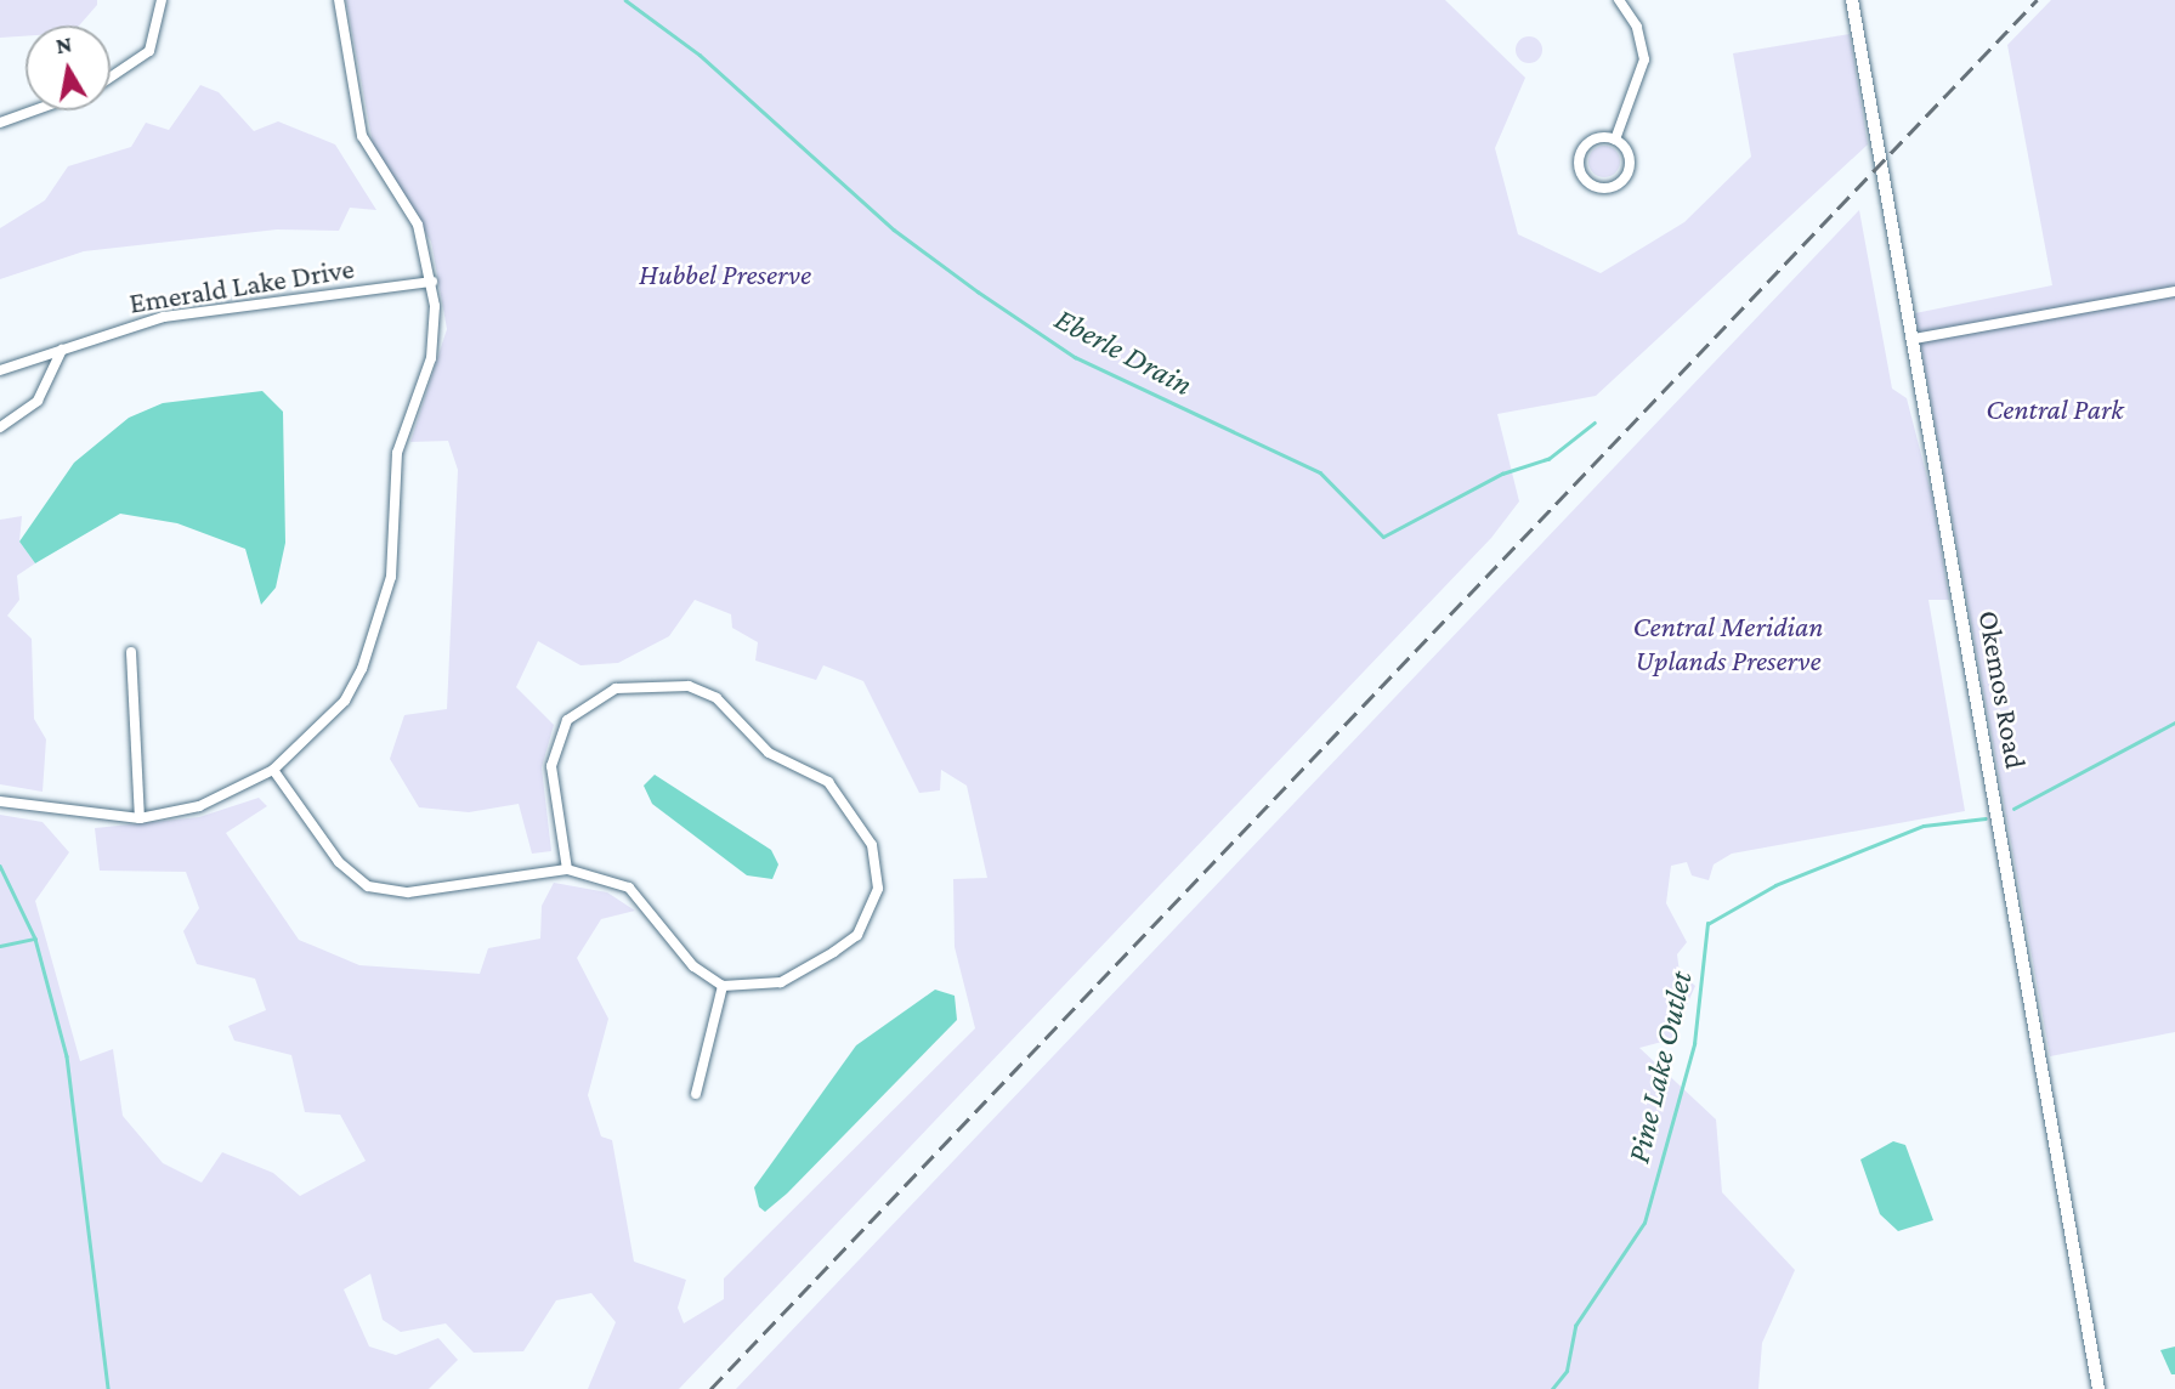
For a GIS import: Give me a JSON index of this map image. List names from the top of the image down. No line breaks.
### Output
{"streets":{"street":["Emerald Lake Drive","Okemos Road"]},"water":["Eberle Drain","Pine Lake Outlet"],"parks":["Hubbel Preserve","Central Park","Central Meridian Uplands Preserve"],"north":"top"}
